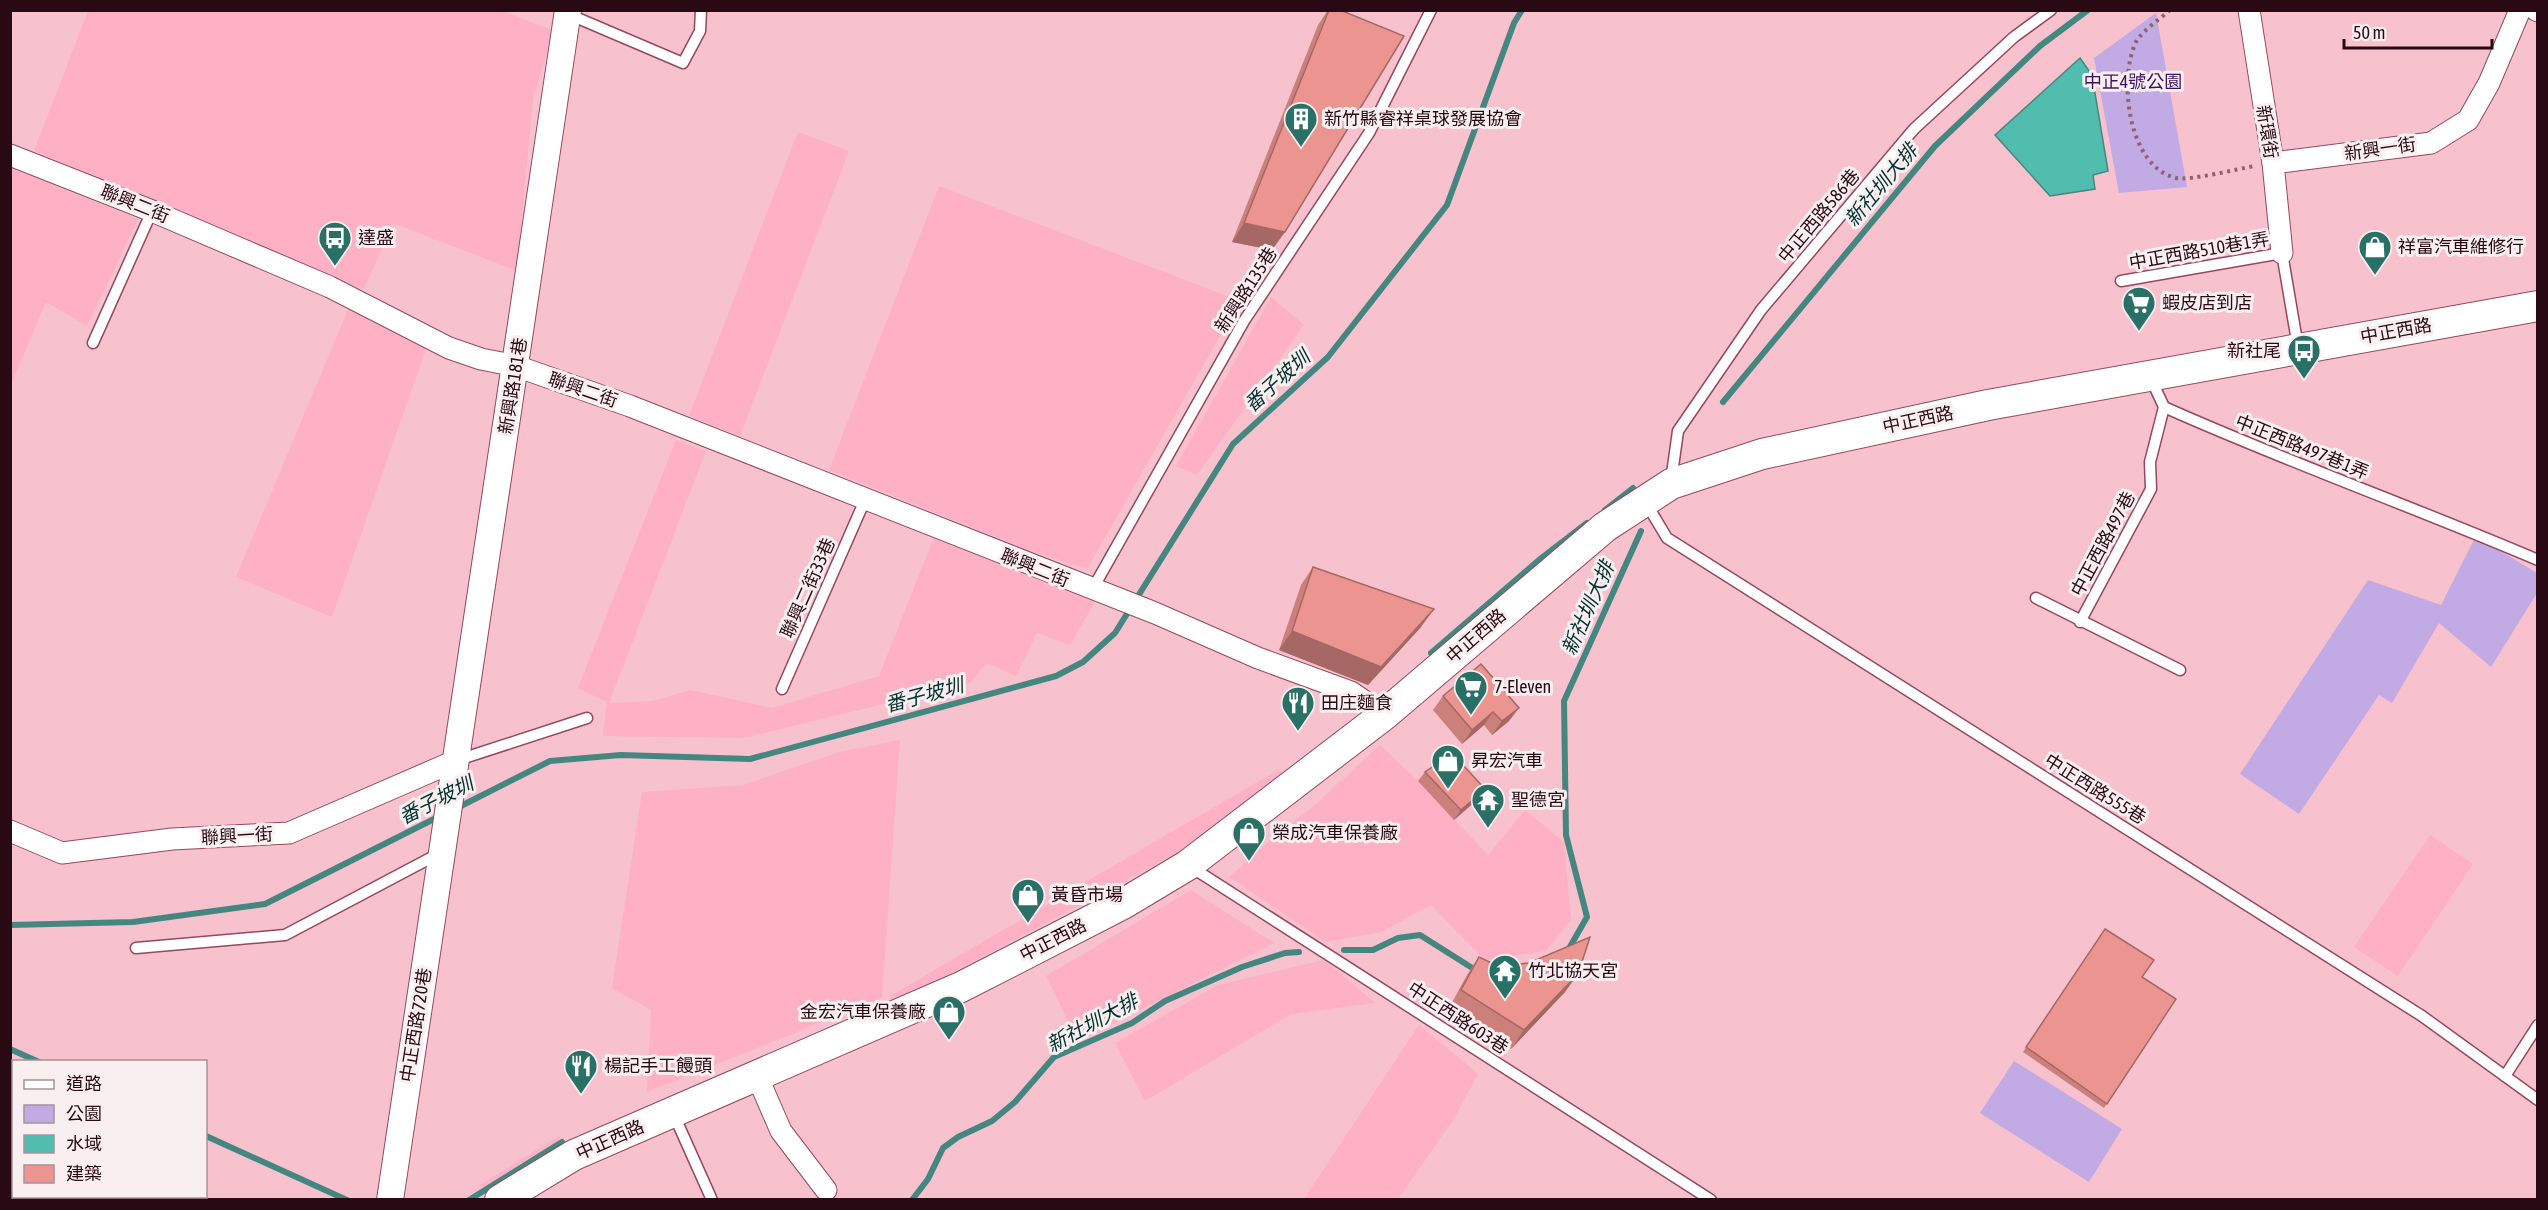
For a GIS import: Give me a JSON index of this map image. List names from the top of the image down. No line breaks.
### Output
{"streets":{"main road":["中正西路"],"street":["新環街","新興一街","聯興二街","新興路181巷","聯興一街","中正西路720巷"],"lane":["中正西路586巷","中正西路510巷1弄","新興路135巷","中正西路497巷1弄","中正西路497巷","聯興二街33巷","中正西路555巷","中正西路603巷"]},"crossings":[["新環街","新興一街"],["新環街","中正西路510巷1弄"],["聯興二街","新興路135巷"],["聯興二街","中正西路"],["聯興二街","新興路181巷"],["聯興二街","聯興二街33巷"],["中正西路586巷","中正西路"],["中正西路","中正西路555巷"],["中正西路","中正西路603巷"],["新興路181巷","聯興一街"],["新興路181巷","中正西路720巷"],["中正西路497巷1弄","中正西路497巷"]],"water":["新社圳大排","番子坡圳"],"parks":["中正4號公園"],"places":{"building":["新竹縣睿祥桌球發展協會"],"bus stop":["達盛","新社尾"],"shop":["祥富汽車維修行","昇宏汽車","榮成汽車保養廠","黃昏市場","金宏汽車保養廠"],"supermarket":["蝦皮店到店","7-Eleven"],"restaurant":["田庄麵食","楊記手工饅頭"],"temple":["聖德宮","竹北協天宮"]},"legend":["道路","公園","水域","建築"],"scale_bar":"50 m"}
